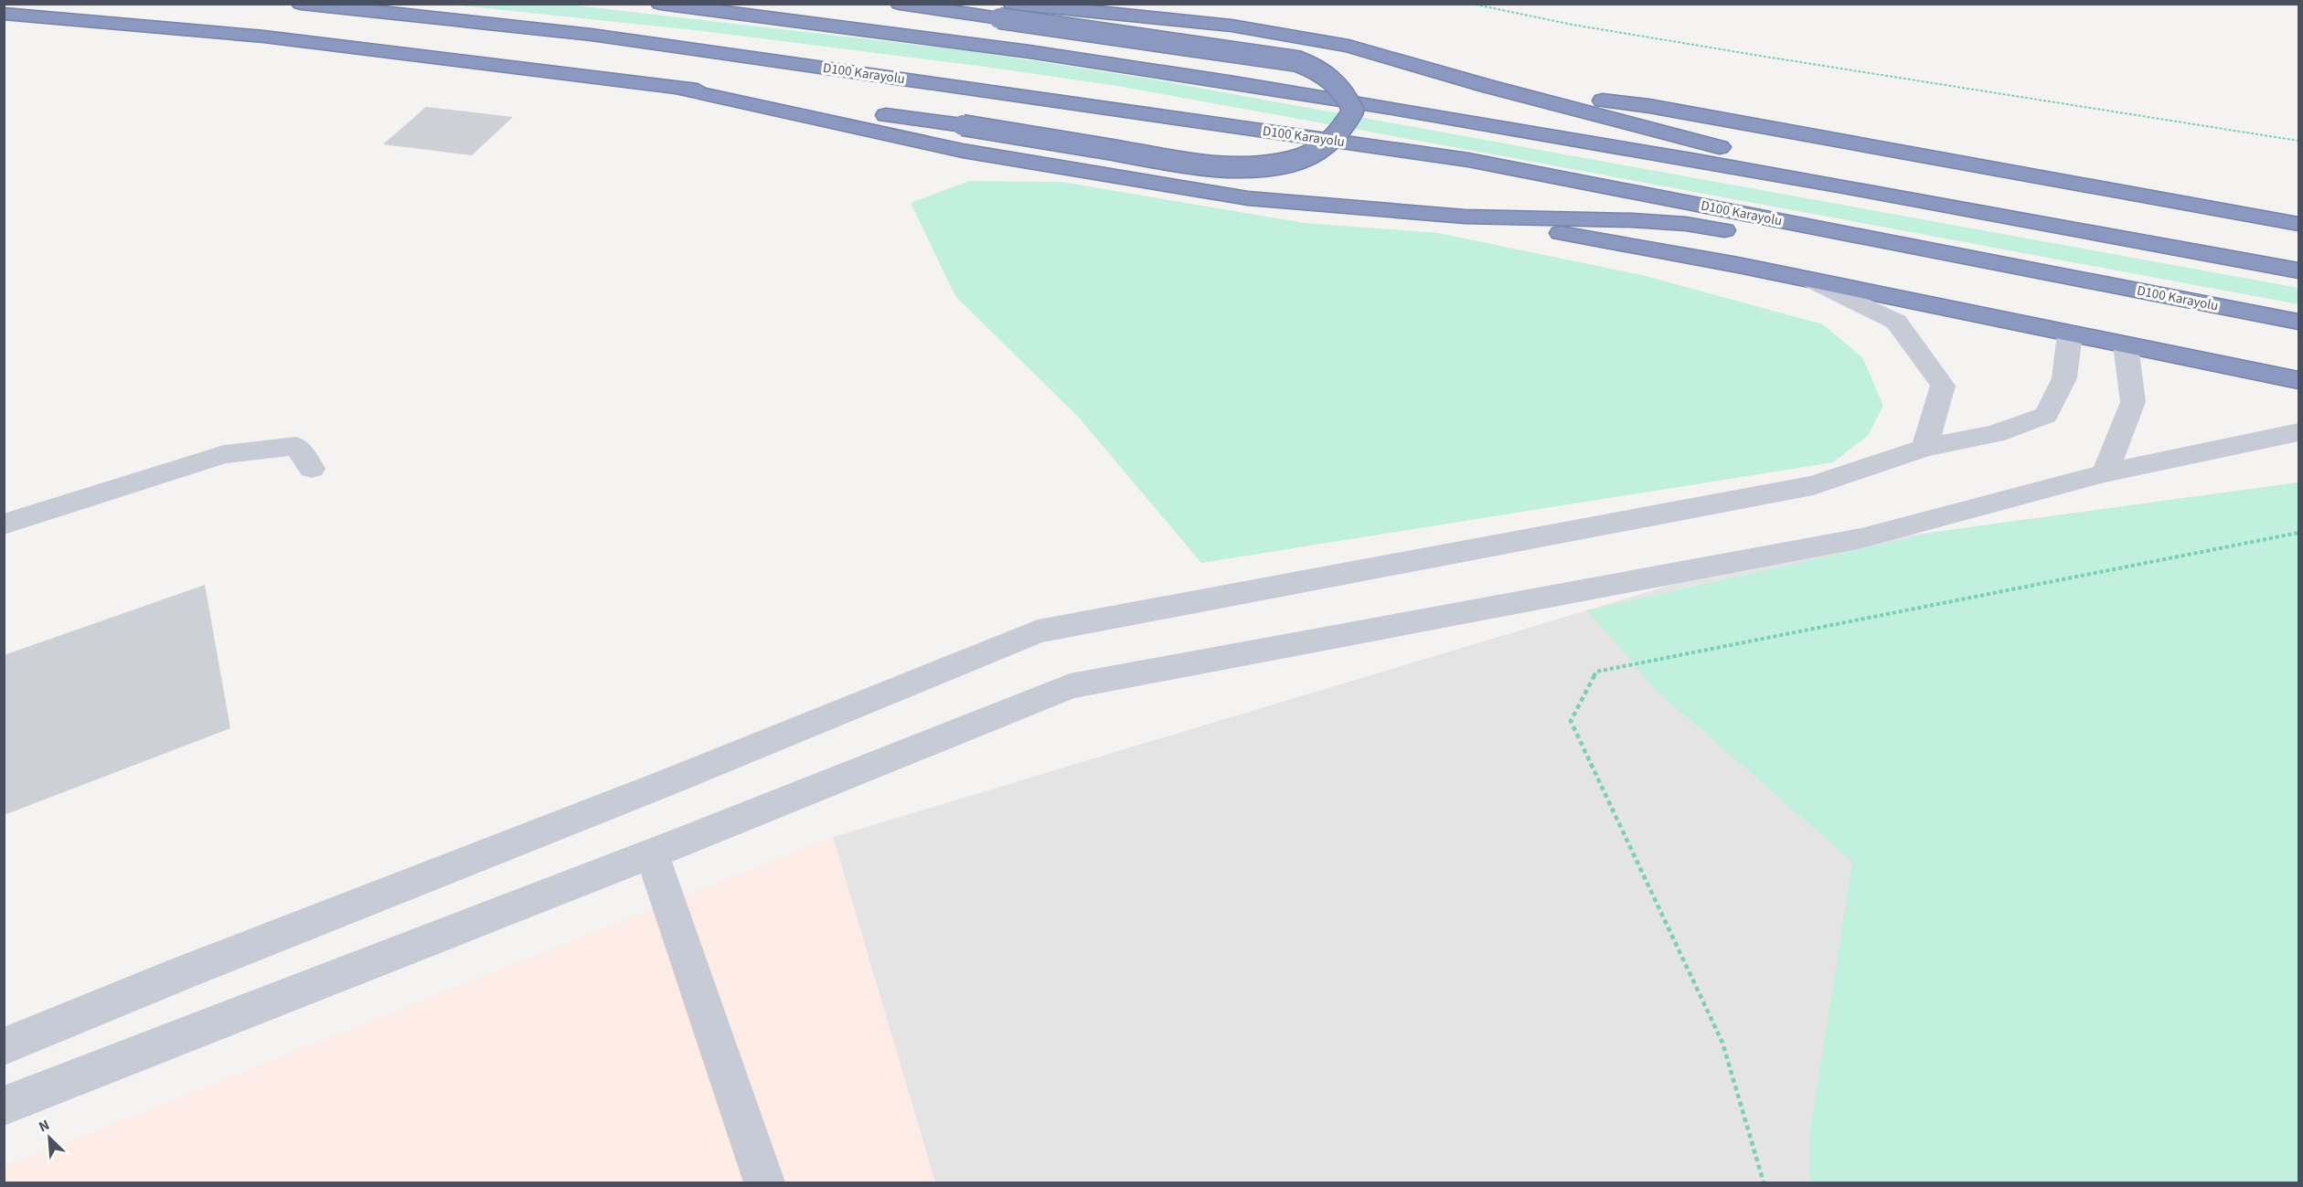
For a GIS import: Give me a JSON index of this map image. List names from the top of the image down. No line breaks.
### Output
{"streets":{"highway":["D100 Karayolu"]},"north":"top left"}
